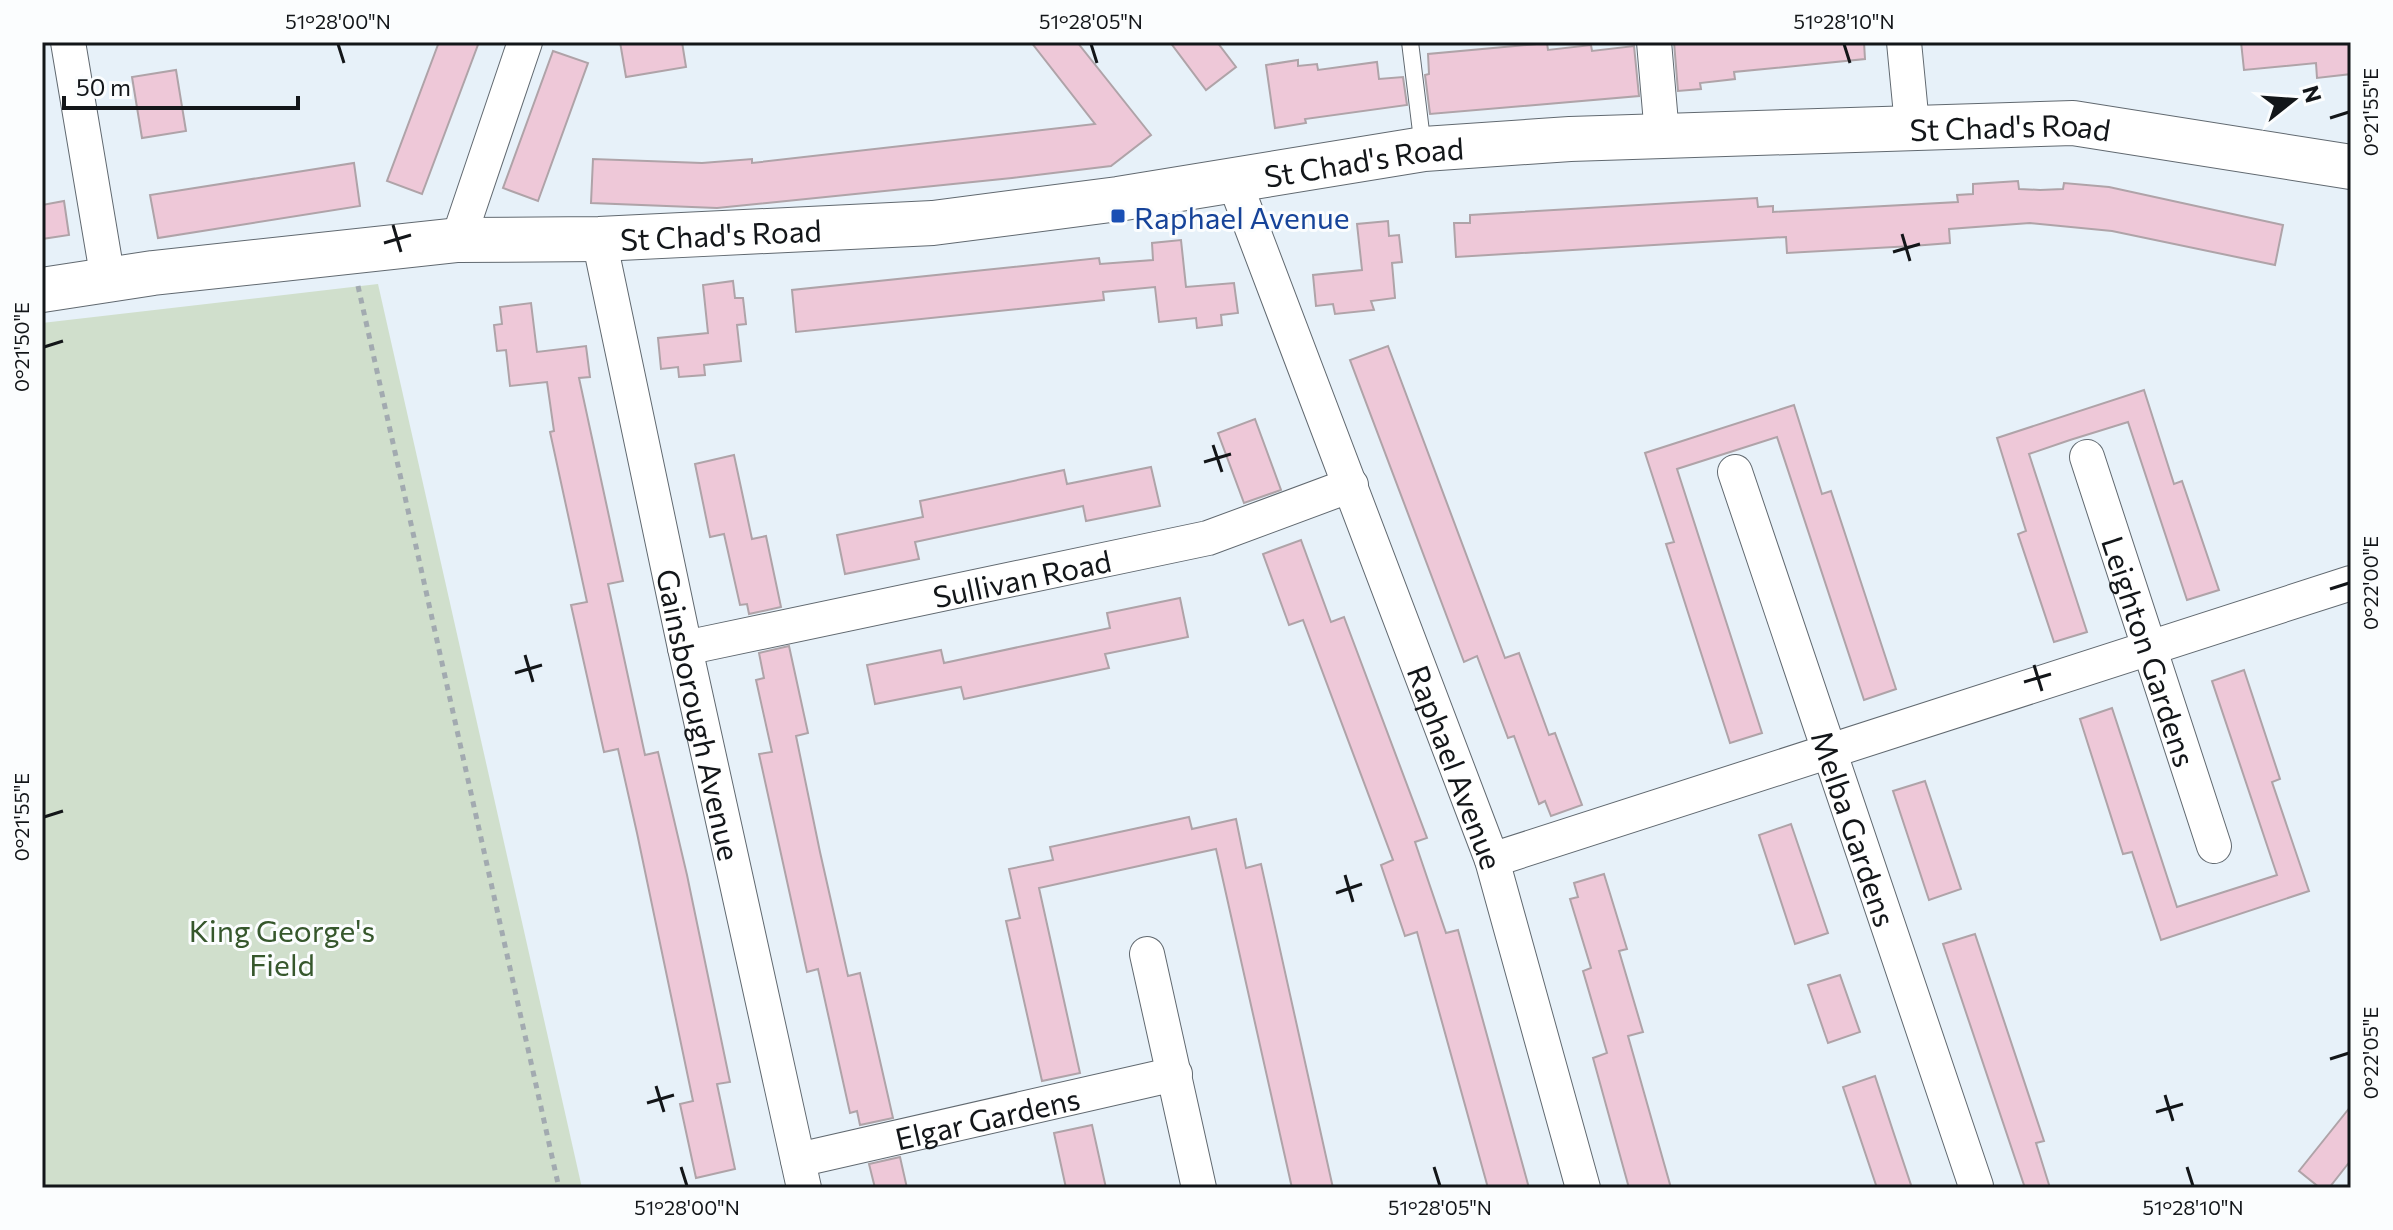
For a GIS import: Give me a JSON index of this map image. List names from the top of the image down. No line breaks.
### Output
{"streets":{"main road":["St Chad's Road"],"street":["Sullivan Road","Leighton Gardens","Gainsborough Avenue","Raphael Avenue","Melba Gardens","Elgar Gardens"]},"crossings":[["St Chad's Road","Gainsborough Avenue"],["St Chad's Road","Raphael Avenue"],["Sullivan Road","Gainsborough Avenue"],["Sullivan Road","Raphael Avenue"],["Gainsborough Avenue","Elgar Gardens"]],"parks":["King George's Field"],"places":{"transit":["Raphael Avenue"]},"scale_bar":"50 m","north":"right","coordinates":["51°28'00\"N","51°28'05\"N","51°28'10\"N","0°21'55\"E","0°21'50\"E","0°22'00\"E","0°22'05\"E"]}
